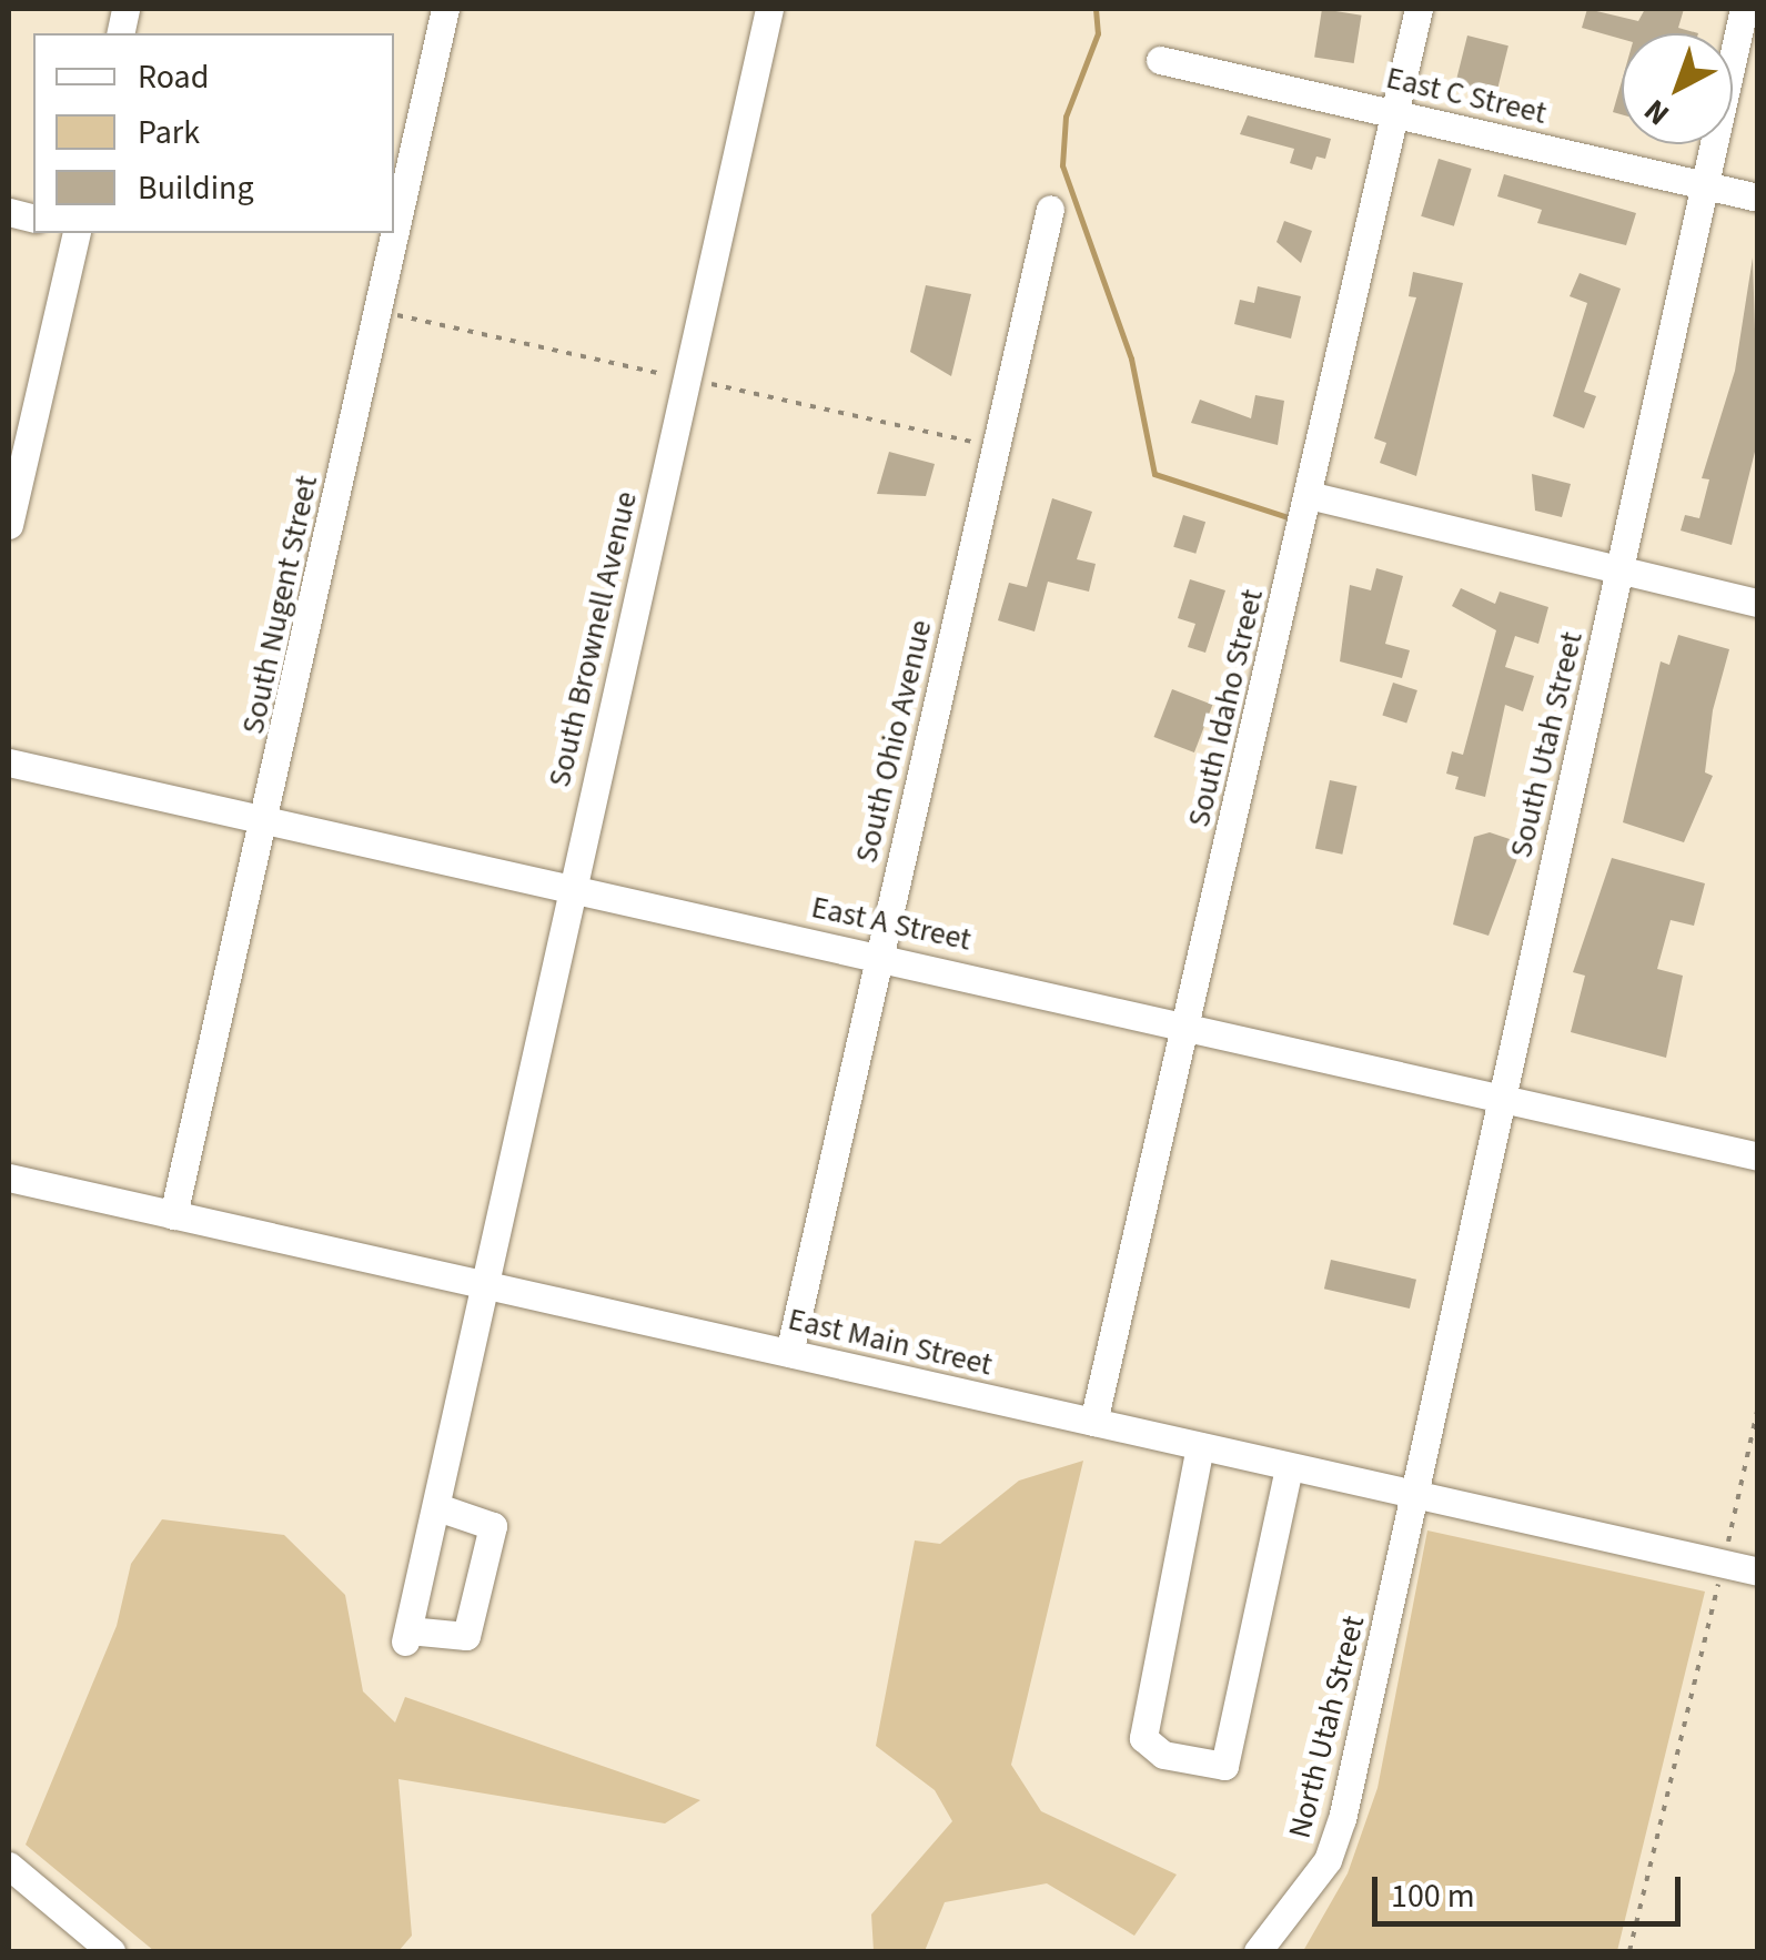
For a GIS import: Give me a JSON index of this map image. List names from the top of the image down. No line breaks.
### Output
{"streets":{"street":["East C Street","South Nugent Street","South Brownell Avenue","South Idaho Street","South Ohio Avenue","South Utah Street","East A Street","East Main Street","North Utah Street"]},"crossings":[["East C Street","South Idaho Street"],["East C Street","South Utah Street"],["South Nugent Street","East A Street"],["South Nugent Street","East Main Street"],["South Brownell Avenue","East A Street"],["South Brownell Avenue","East Main Street"],["South Idaho Street","East A Street"],["South Idaho Street","East Main Street"],["South Ohio Avenue","East A Street"],["South Ohio Avenue","East Main Street"],["South Utah Street","East A Street"],["South Utah Street","East Main Street"],["South Utah Street","North Utah Street"],["East Main Street","North Utah Street"]],"legend":["Road","Park","Building"],"scale_bar":"100 m","north":"bottom left"}
